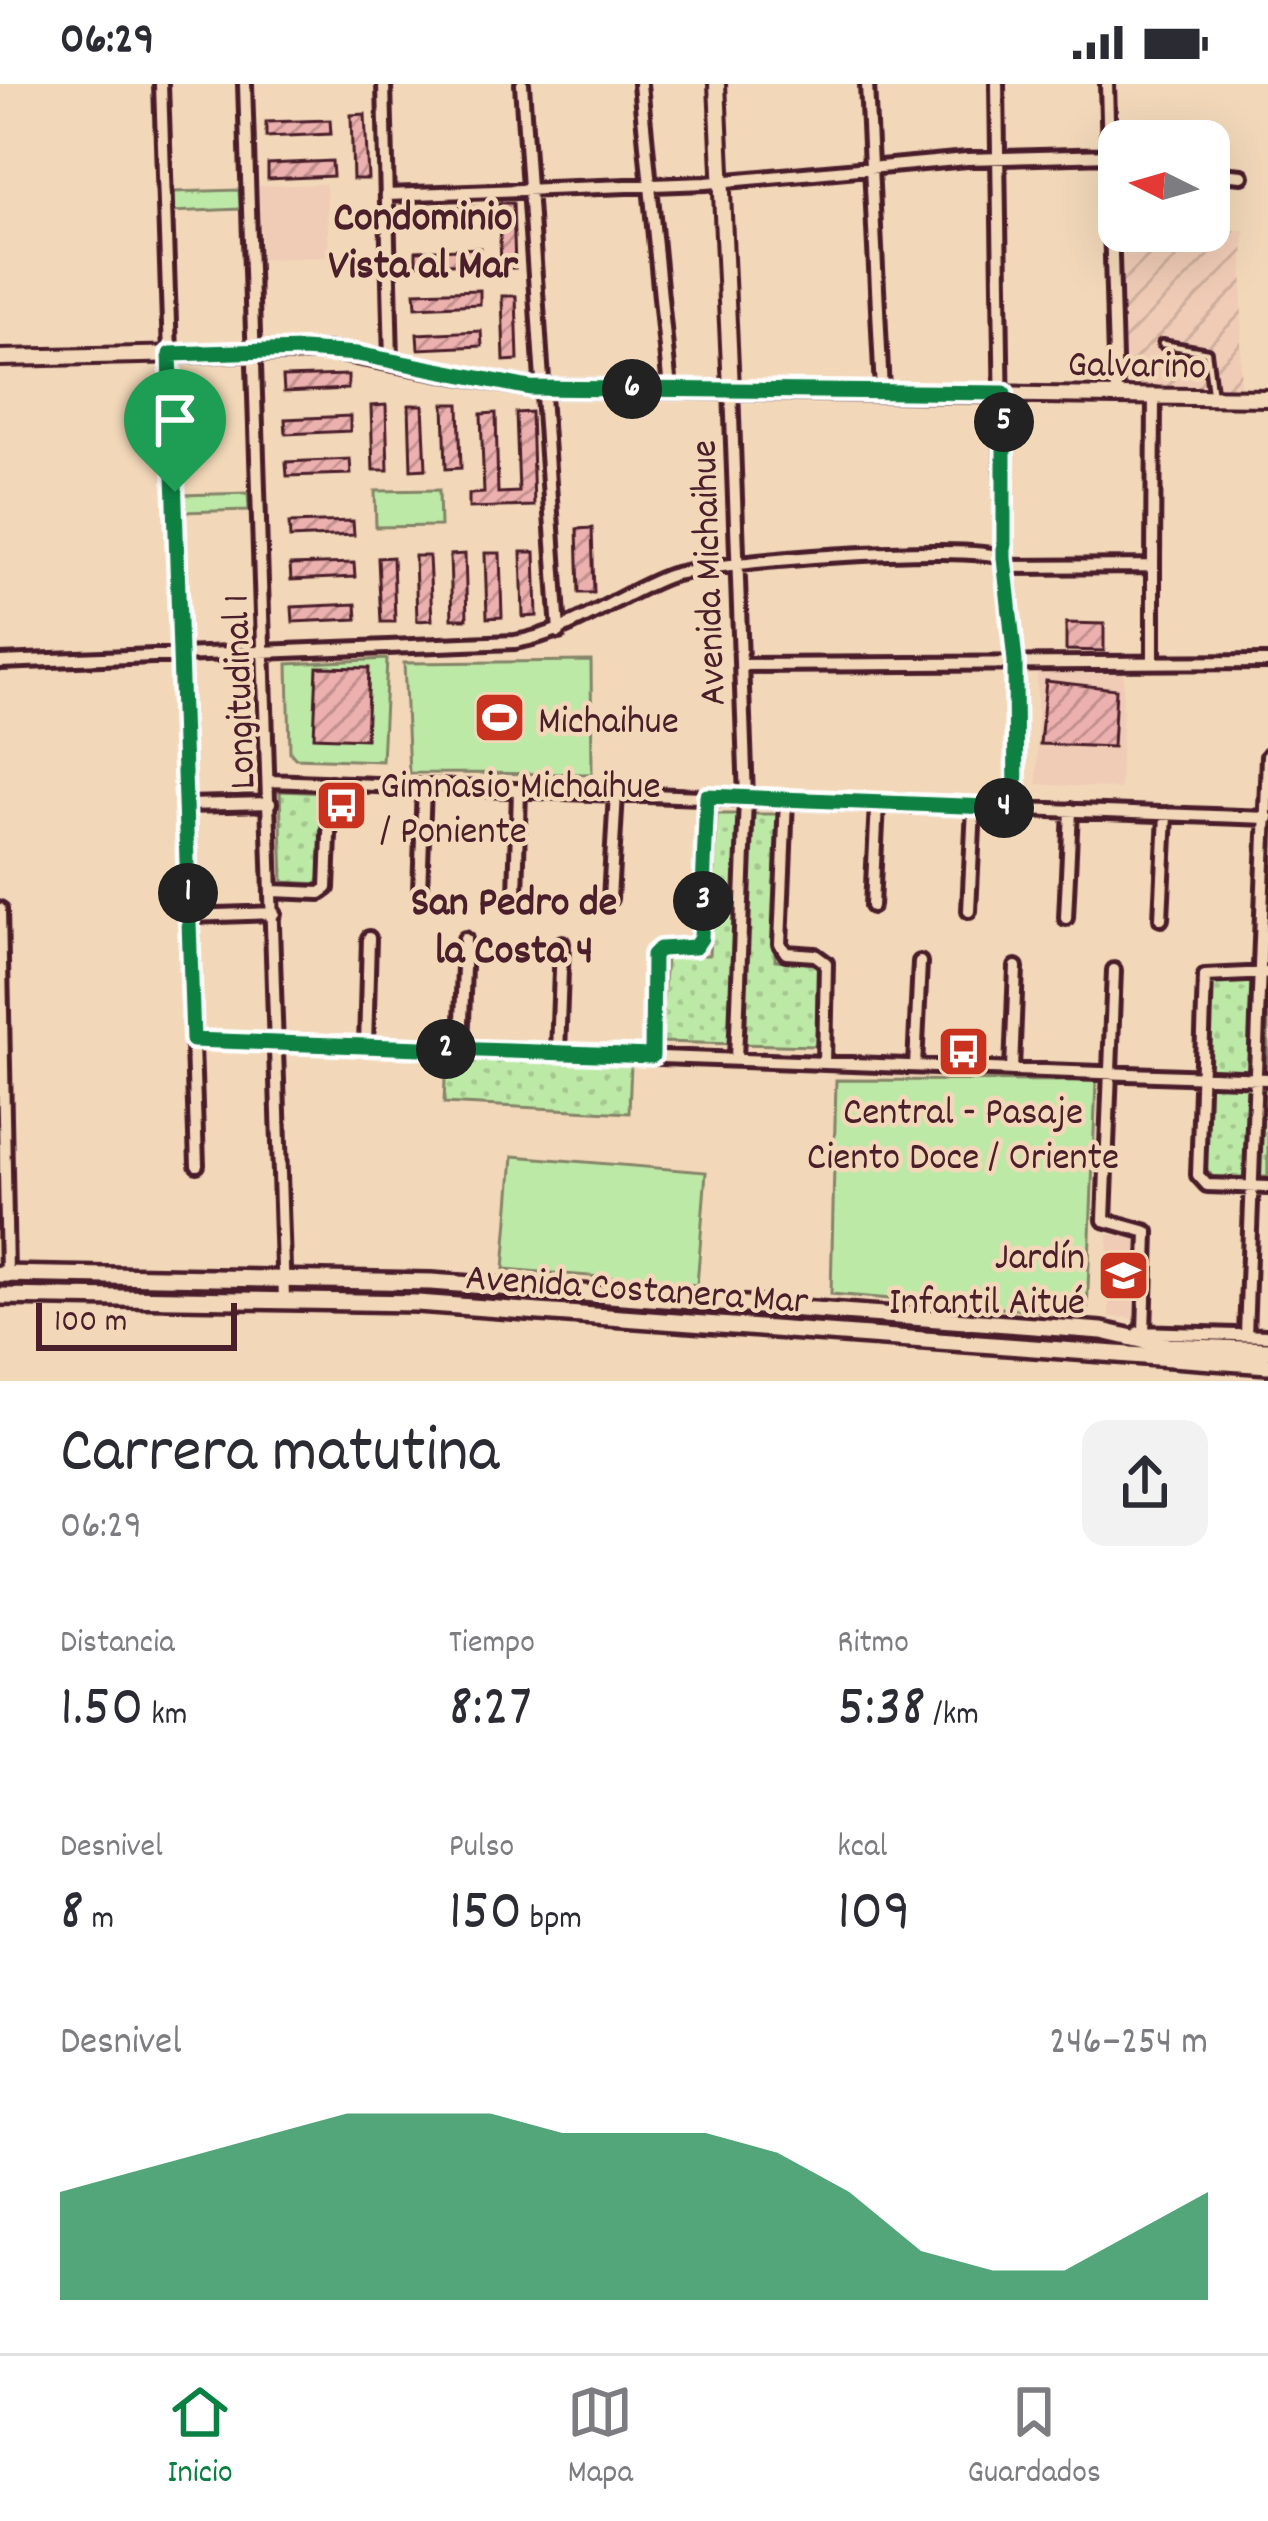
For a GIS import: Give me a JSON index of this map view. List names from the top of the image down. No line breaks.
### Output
{"streets":{"main road":["Avenida Costanera Mar"],"street":["Galvarino","Avenida Michaihue","Longitudinal 1"]},"crossings":[["Galvarino","Avenida Michaihue"],["Galvarino","Longitudinal 1"],["Longitudinal 1","Avenida Costanera Mar"]],"districts":["Condominio Vista al Mar","San Pedro de la Costa 4"],"places":{"sports":["Michaihue"],"bus stop":["Gimnasio Michaihue / Poniente","Central - Pasaje Ciento Doce / Oriente"],"school or university":["Jardín Infantil Aitué"]},"scale_bar":"100 m","north":"left","page":{"status":"06:29","pins":["6","5","4","1","3","2"],"scale":"100 m","heading":["Carrera matutina","06:29"],"stats":[["Distancia","1.50 km"],["Tiempo","8:27"],["Ritmo","5:38 /km"],["Desnivel","8 m"],["Pulso","150 bpm"],["kcal","109"]],"chart":["Desnivel","246–254 m"],"tabs":["Inicio","Mapa","Guardados"]}}
